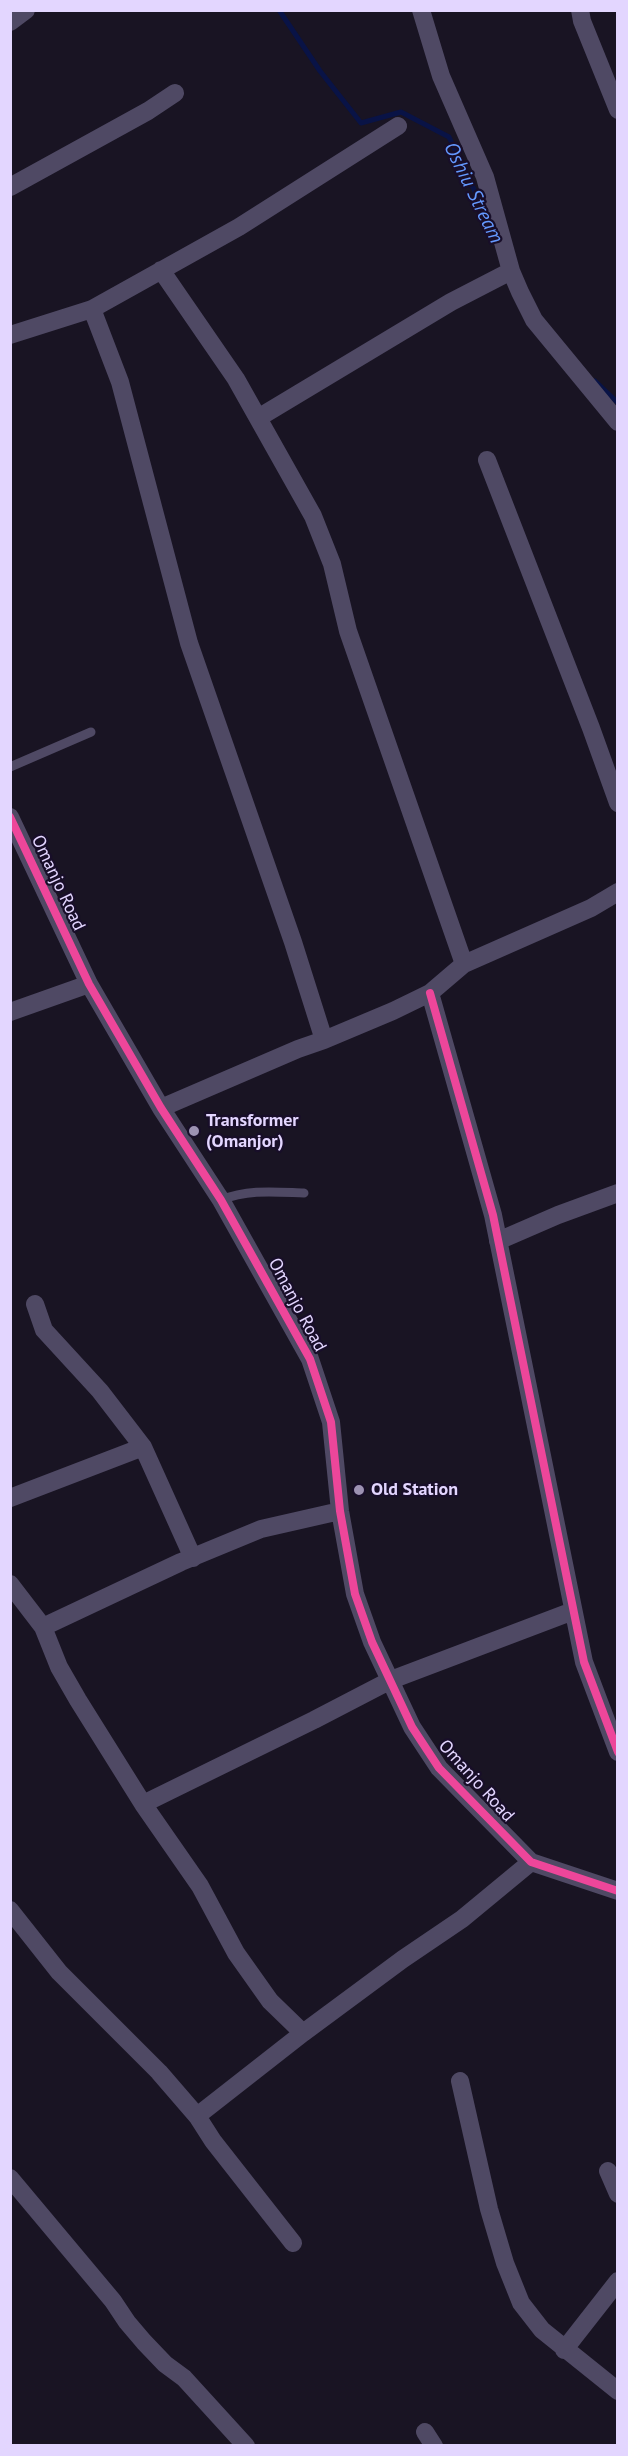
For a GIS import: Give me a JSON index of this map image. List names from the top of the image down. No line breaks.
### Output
{"streets":{"street":["Omanjo Road"]},"water":["Oshiu Stream"],"places":["Transformer (Omanjor)","Old Station"]}
